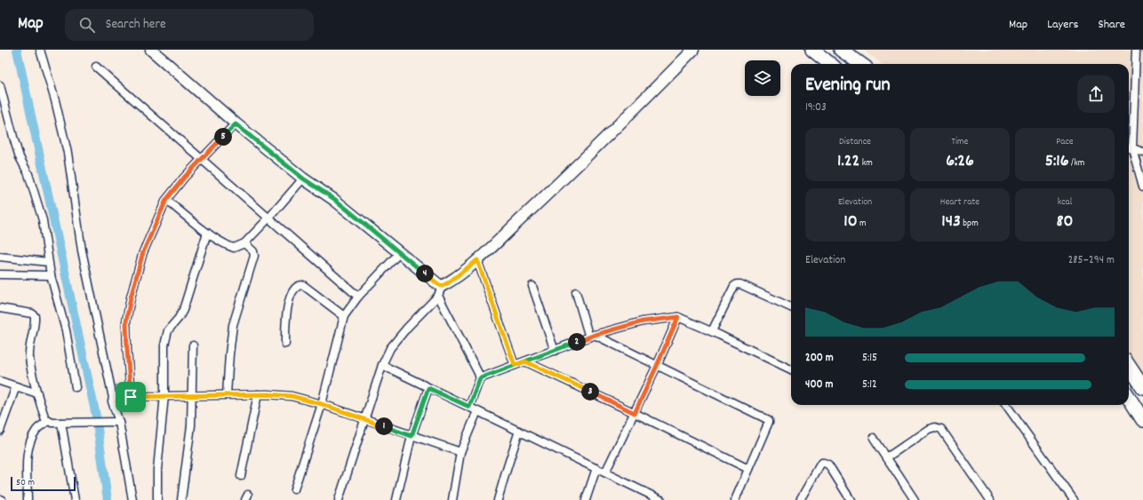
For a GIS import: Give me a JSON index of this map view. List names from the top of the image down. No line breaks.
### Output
{"scale_bar":"50 m","page":{"header":"Map","search":"Search here","nav":["Map","Layers","Share"],"heading":["Evening run","19:03"],"stats":[["Distance","1.22 km"],["Time","6:26"],["Pace","5:16 /km"],["Elevation","10 m"],["Heart rate","143 bpm"],["kcal","80"]],"pins":["5","4","2","3","1"],"chart":["Elevation","285–294 m"],"list":[{"name":"200 m","note":"5:15"},{"name":"400 m","note":"5:12"}],"scale":"50 m"}}
